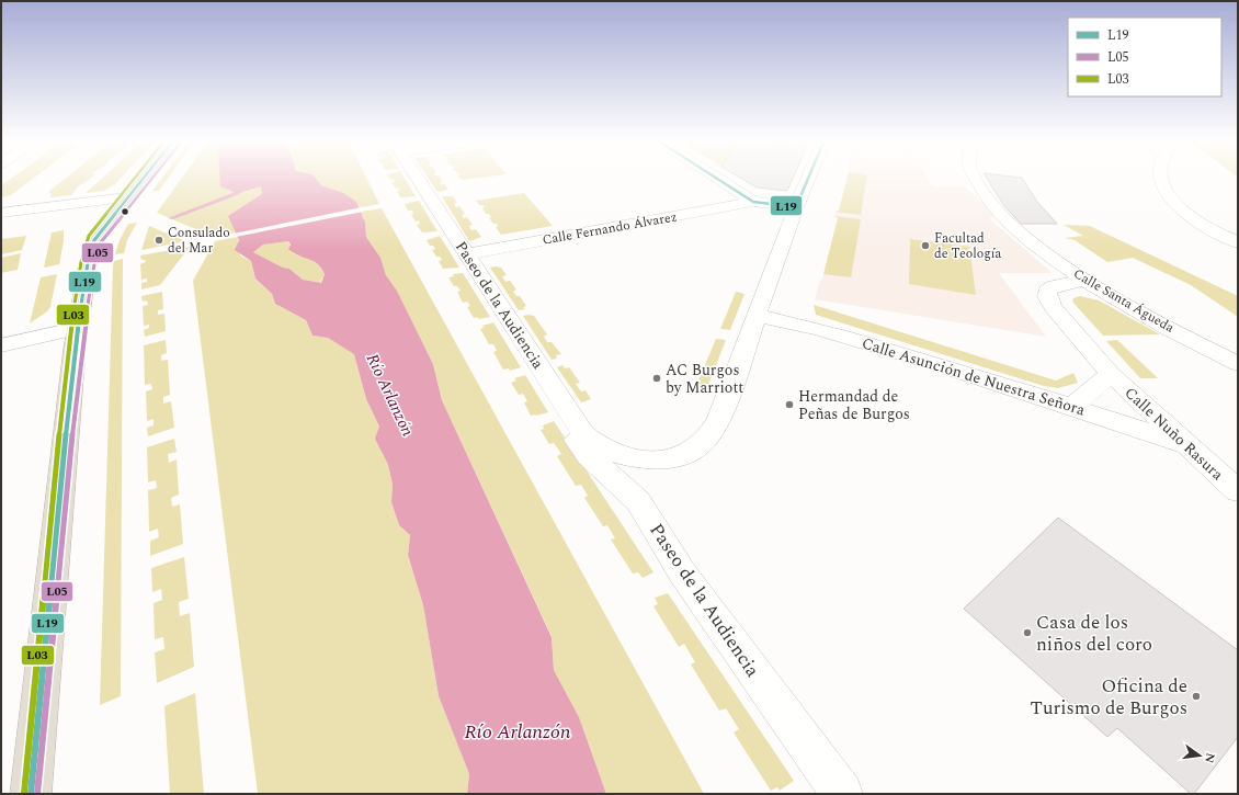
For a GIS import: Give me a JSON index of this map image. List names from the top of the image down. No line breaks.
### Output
{"streets":{"street":["Calle Fernando Álvarez","Calle Santa Águeda","Paseo de la Audiencia","Calle Asunción de Nuestra Señora","Calle Nuño Rasura"]},"crossings":[["Calle Fernando Álvarez","Paseo de la Audiencia"],["Calle Santa Águeda","Calle Nuño Rasura"],["Paseo de la Audiencia","Calle Asunción de Nuestra Señora"],["Calle Asunción de Nuestra Señora","Calle Nuño Rasura"]],"water":["Río Arlanzón"],"places":["Consulado del Mar","Facultad de Teología","AC Burgos by Marriott","Hermandad de Peñas de Burgos","Casa de los niños del coro","Oficina de Turismo de Burgos"],"lines":["transit line L19","transit line L05","transit line L03"],"legend":["L19","L05","L03"],"north":"right"}
